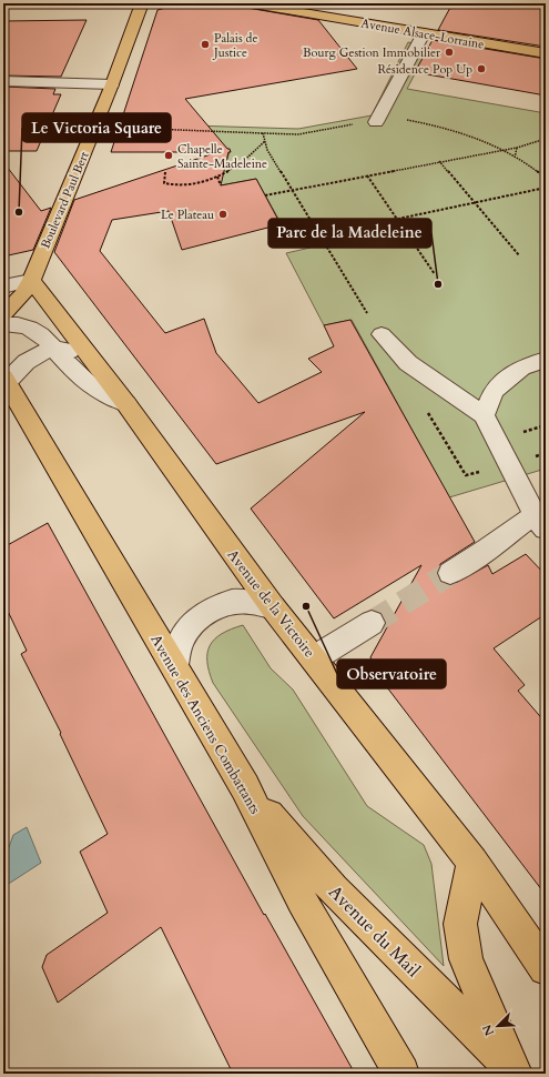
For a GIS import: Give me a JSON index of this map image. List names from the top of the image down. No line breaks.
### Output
{"streets":{"main road":["Avenue Alsace-Lorraine","Boulevard Paul Bert","Avenue de la Victoire","Avenue des Anciens Combattants","Avenue du Mail"]},"crossings":[["Boulevard Paul Bert","Avenue de la Victoire"],["Avenue de la Victoire","Avenue du Mail"],["Avenue des Anciens Combattants","Avenue du Mail"]],"places":["Palais de Justice","Bourg Gestion Immobilier","Résidence Pop Up","Chapelle Sainte-Madeleine","Le Victoria Square","Le Plateau","Parc de la Madeleine","Observatoire"],"north":"bottom left"}
